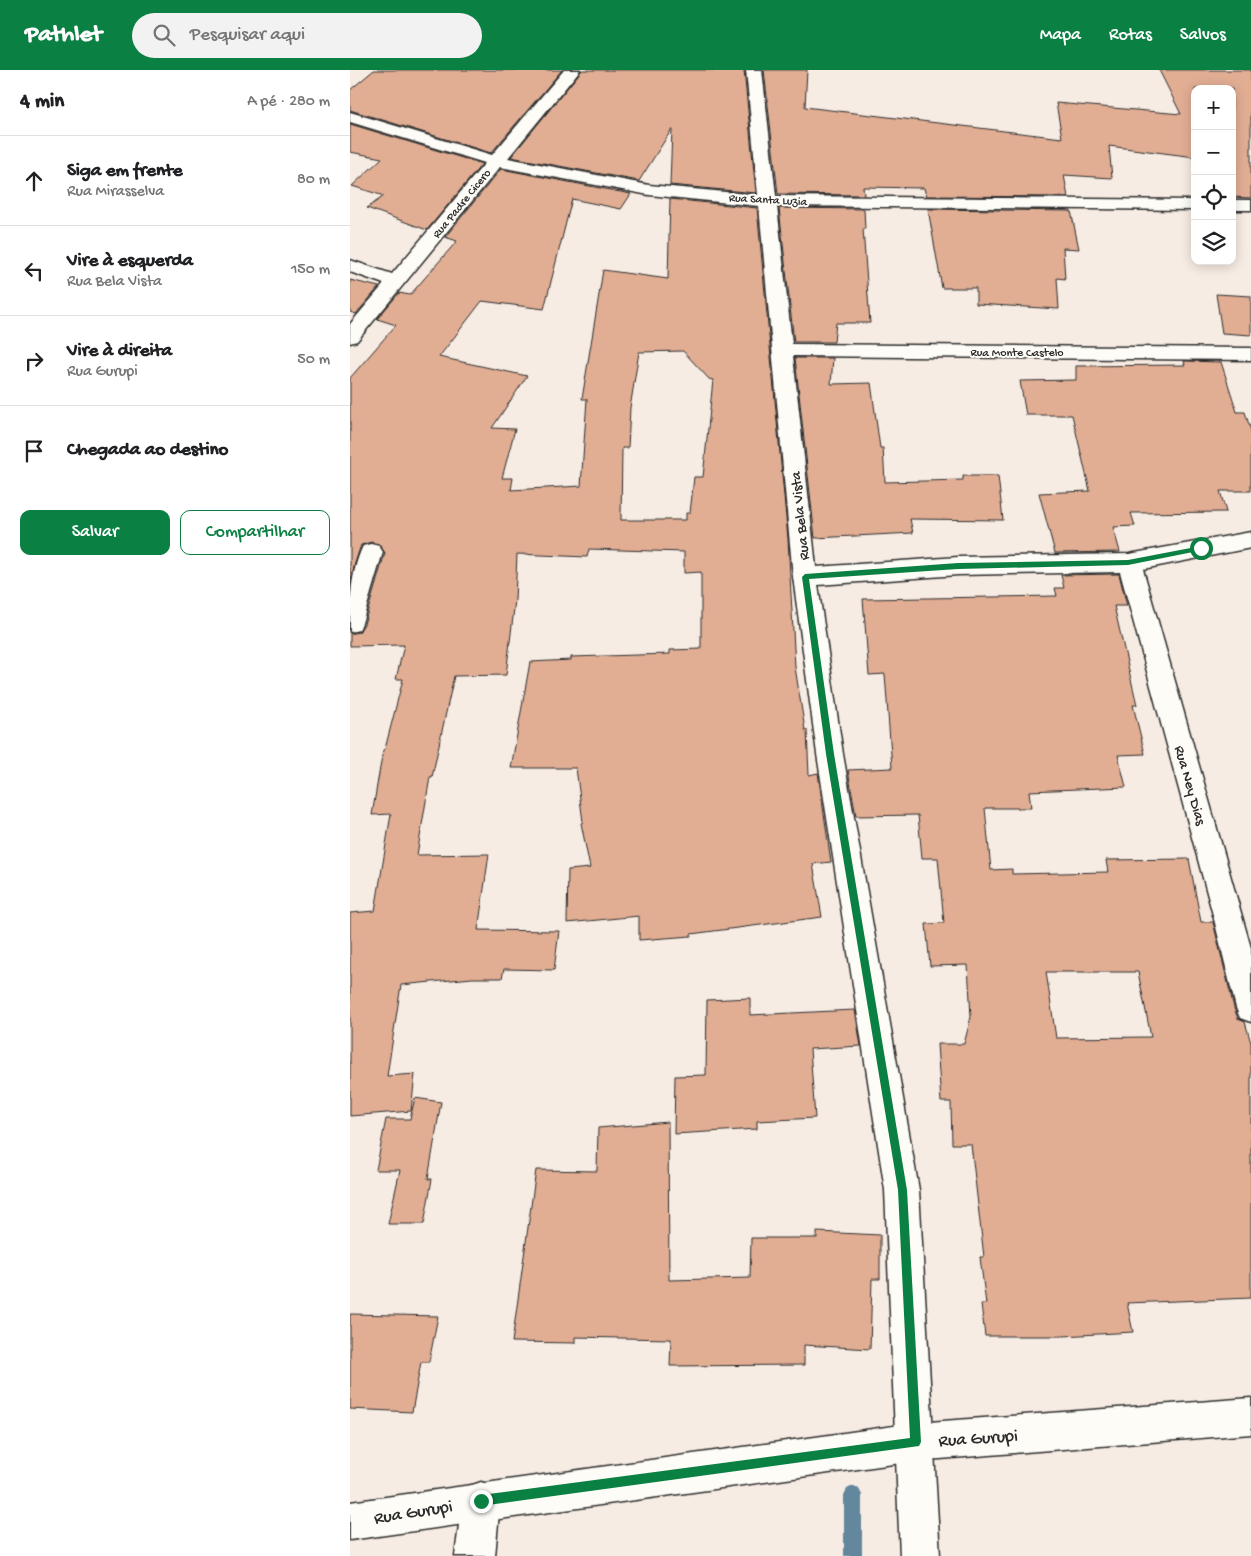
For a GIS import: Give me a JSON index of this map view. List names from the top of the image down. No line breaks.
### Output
{"streets":{"street":["Rua Santa Luzia","Rua Padre Cicero","Rua Monte Castelo","Rua Bela Vista","Rua Ney Dias","Rua Gurupi"]},"crossings":[["Rua Santa Luzia","Rua Padre Cicero"],["Rua Santa Luzia","Rua Bela Vista"],["Rua Monte Castelo","Rua Bela Vista"],["Rua Bela Vista","Rua Gurupi"]],"page":{"header":"Pathlet","search":"Pesquisar aqui","nav":["Mapa","Rotas","Salvos"],"heading":["4 min","A pé · 280 m"],"map_buttons":["+","−"],"list":[["Siga em frente","Rua Mirasselva","80 m"],["Vire à esquerda","Rua Bela Vista","150 m"],["Vire à direita","Rua Gurupi","50 m"],"Chegada ao destino"],"buttons":["Salvar","Compartilhar"]}}
